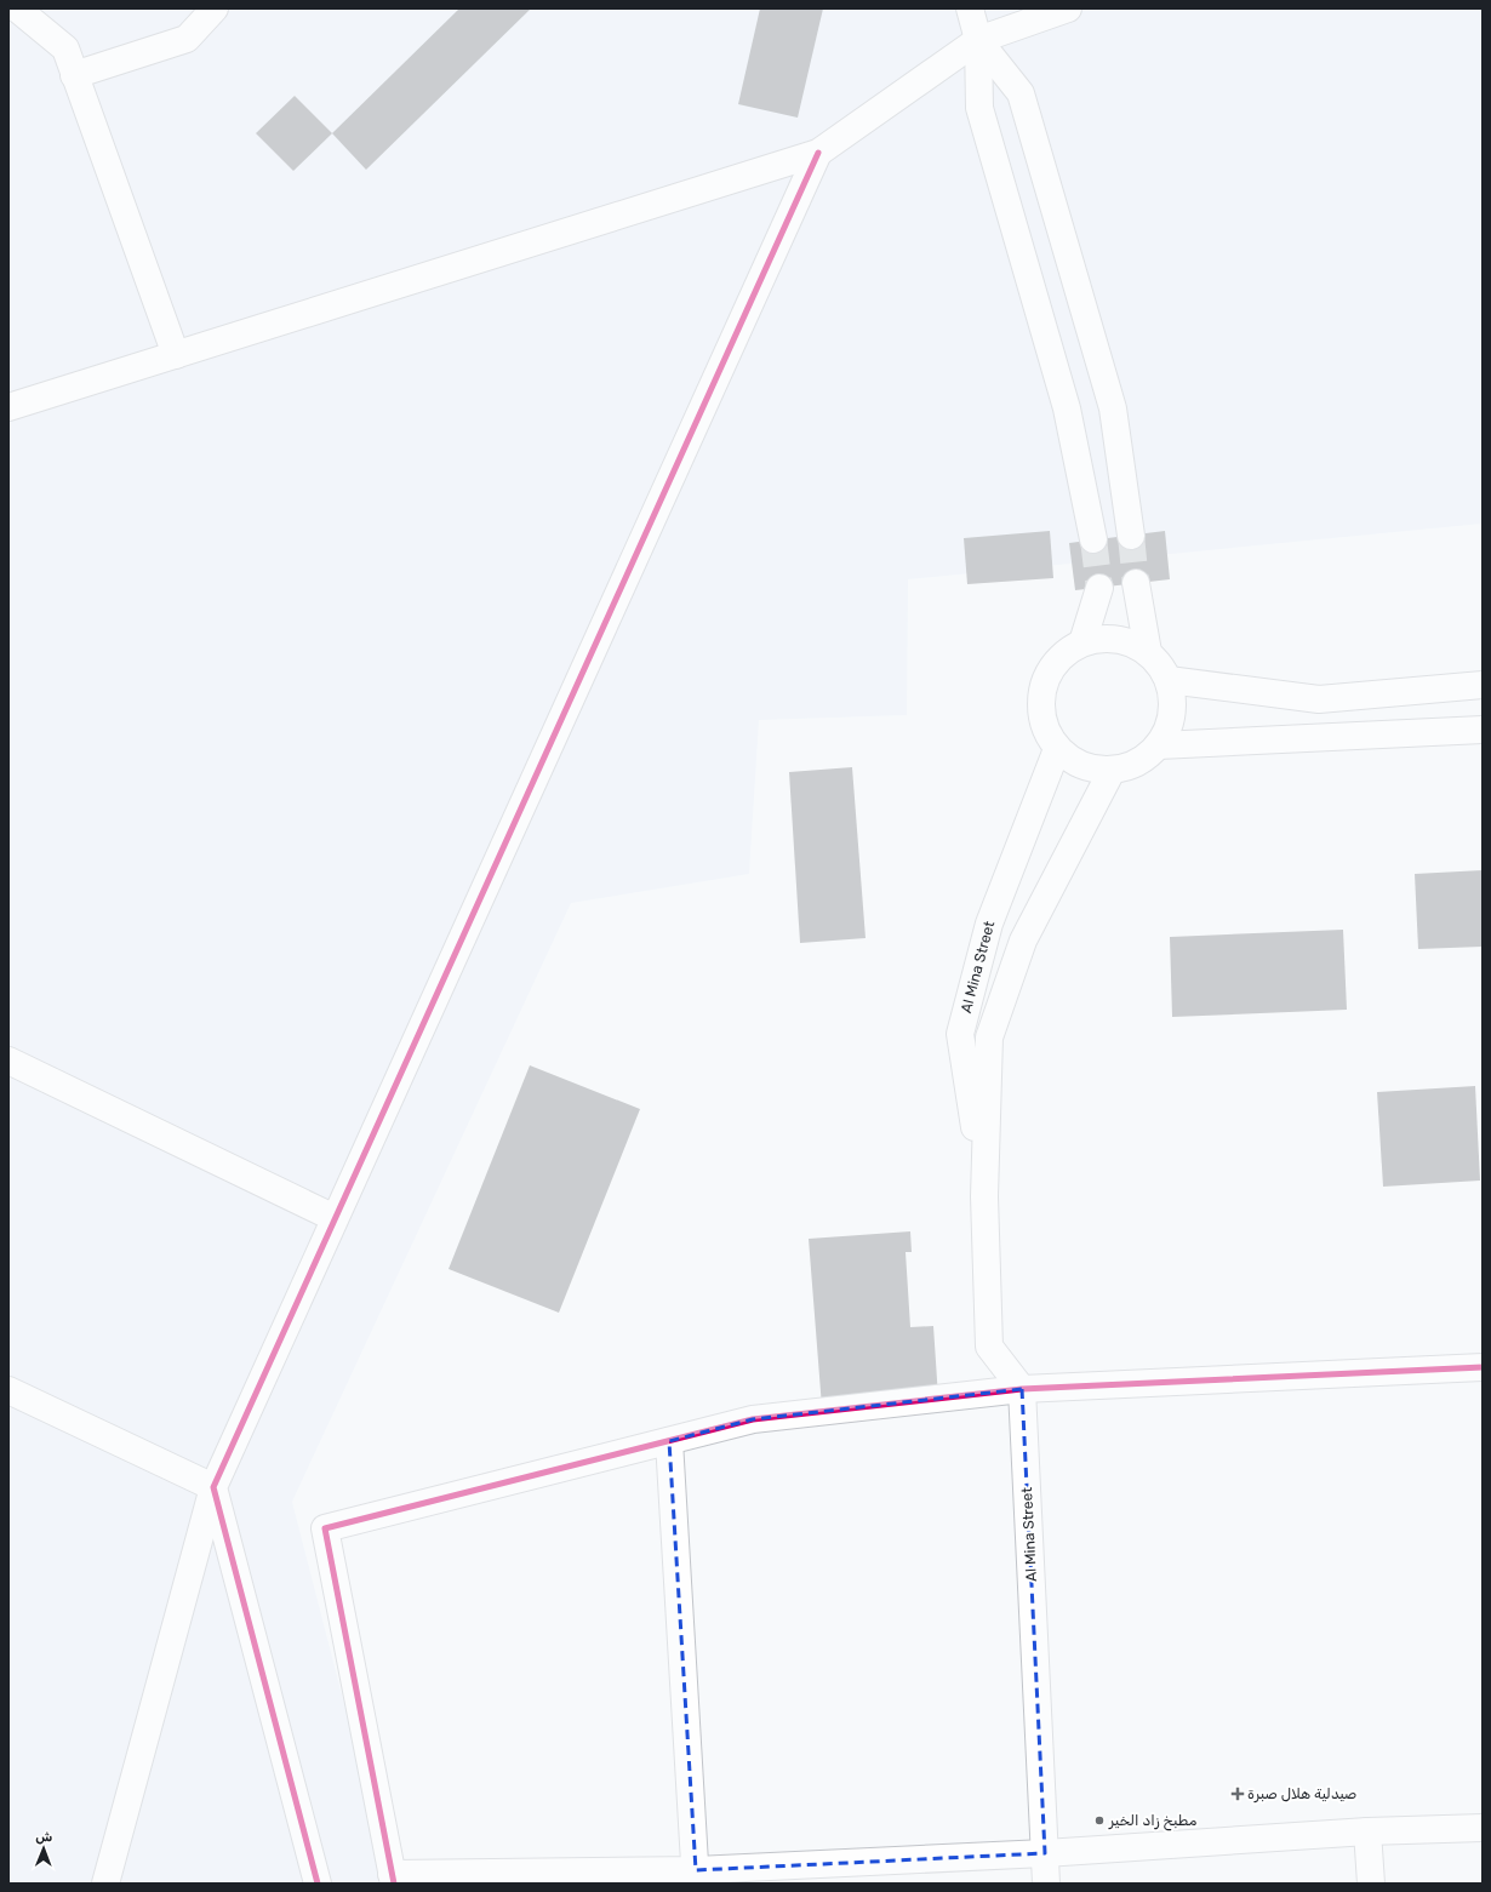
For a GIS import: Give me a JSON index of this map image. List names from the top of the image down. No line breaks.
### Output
{"streets":{"street":["Al Mina Street"]},"places":{"health":["صيدلية هلال صبرة"],"other":["مطبخ زاد الخير"]},"north":"top"}
